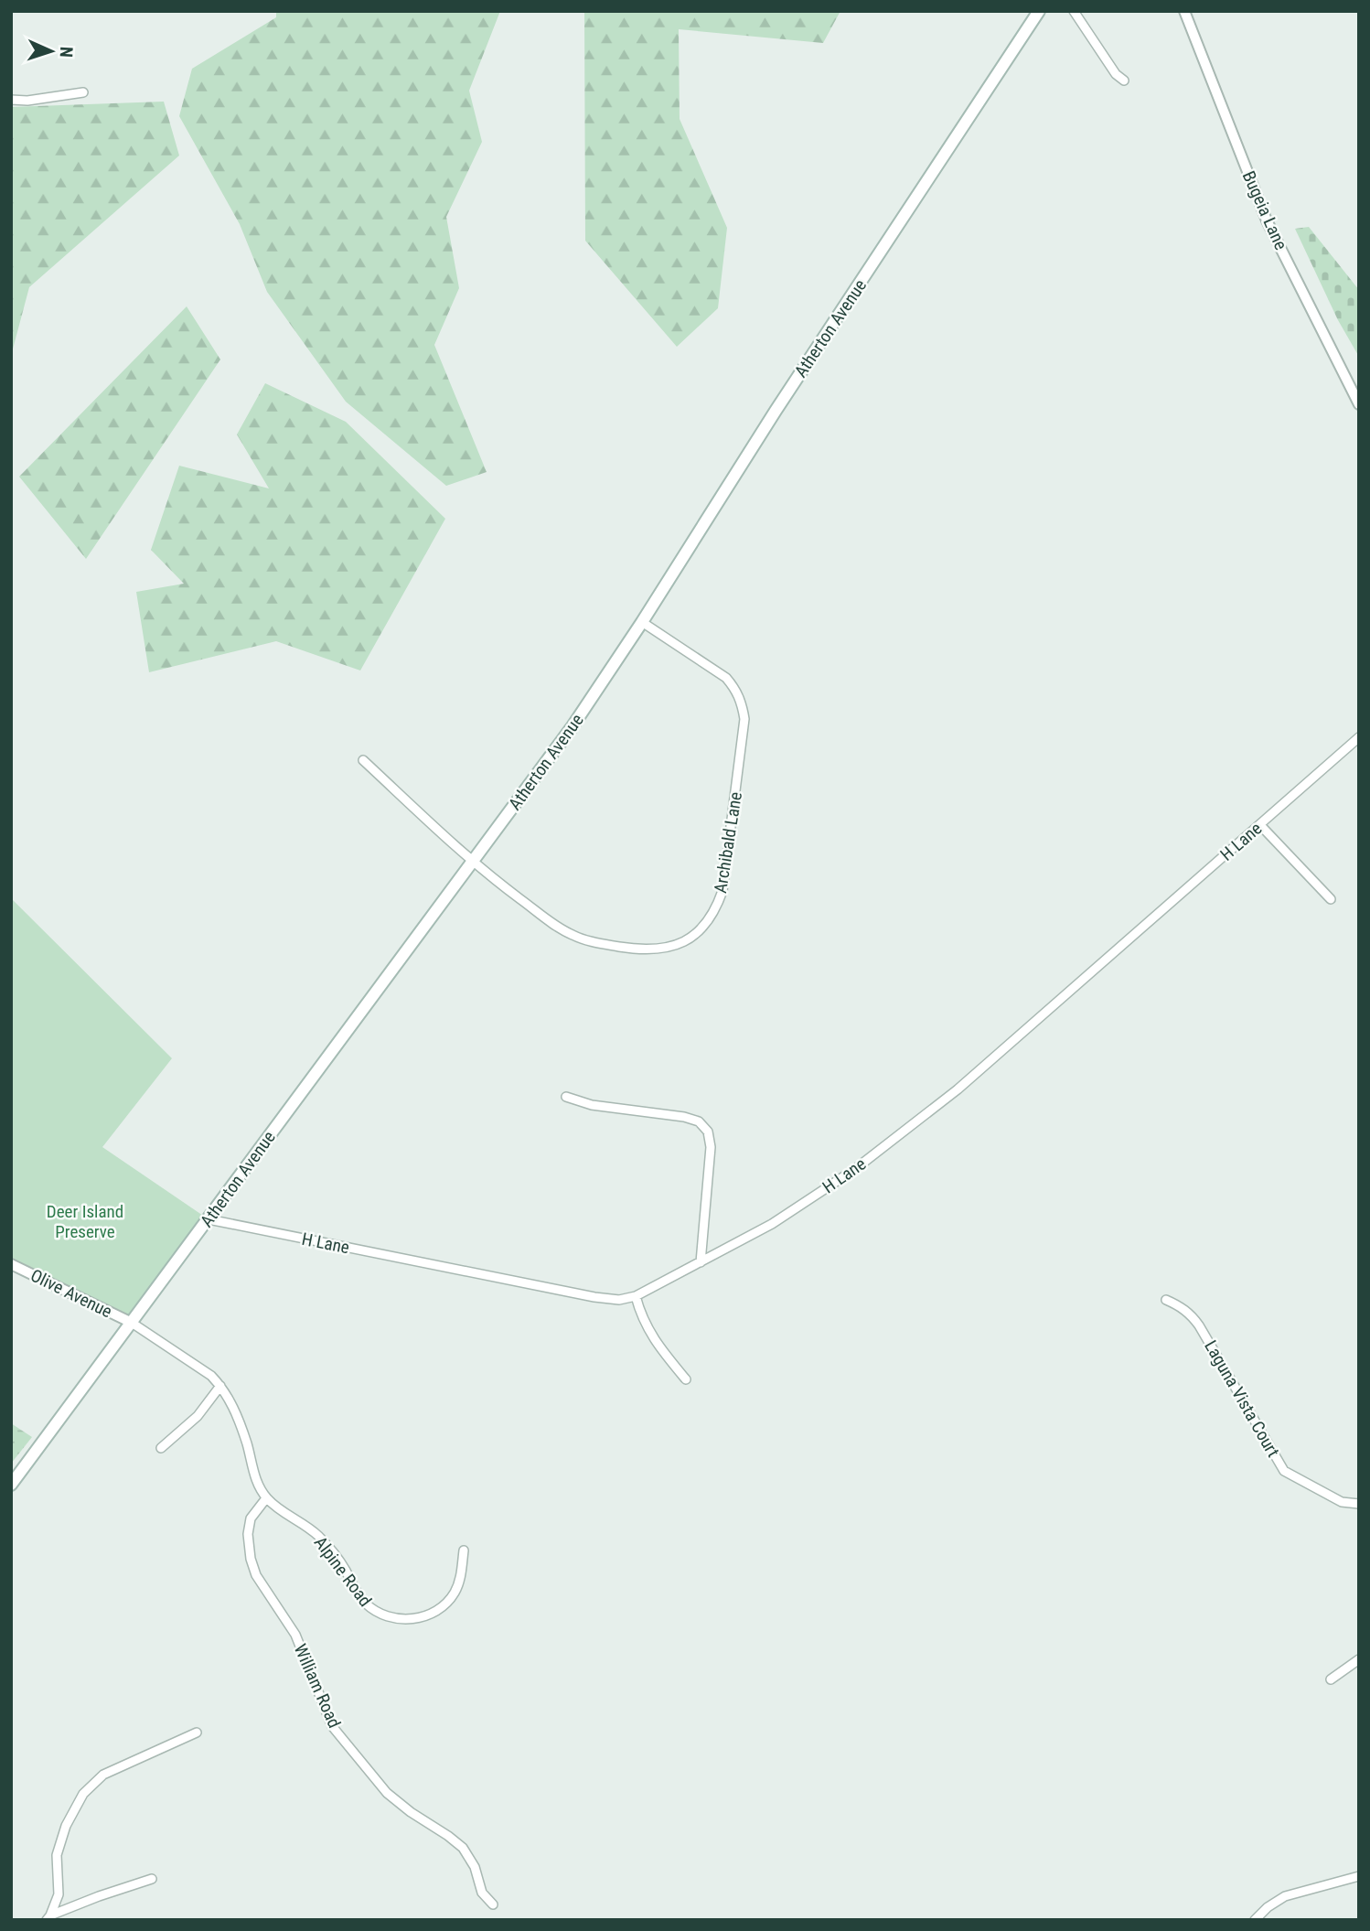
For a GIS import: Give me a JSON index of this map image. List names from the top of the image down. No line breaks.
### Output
{"streets":{"main road":["Atherton Avenue"],"street":["Bugeia Lane","H Lane","Archibald Lane","Olive Avenue","Laguna Vista Court","Alpine Road","William Road"]},"crossings":[["Atherton Avenue","H Lane"],["Atherton Avenue","Archibald Lane"],["Atherton Avenue","Olive Avenue"],["Alpine Road","William Road"]],"parks":["Deer Island Preserve"],"north":"right"}
